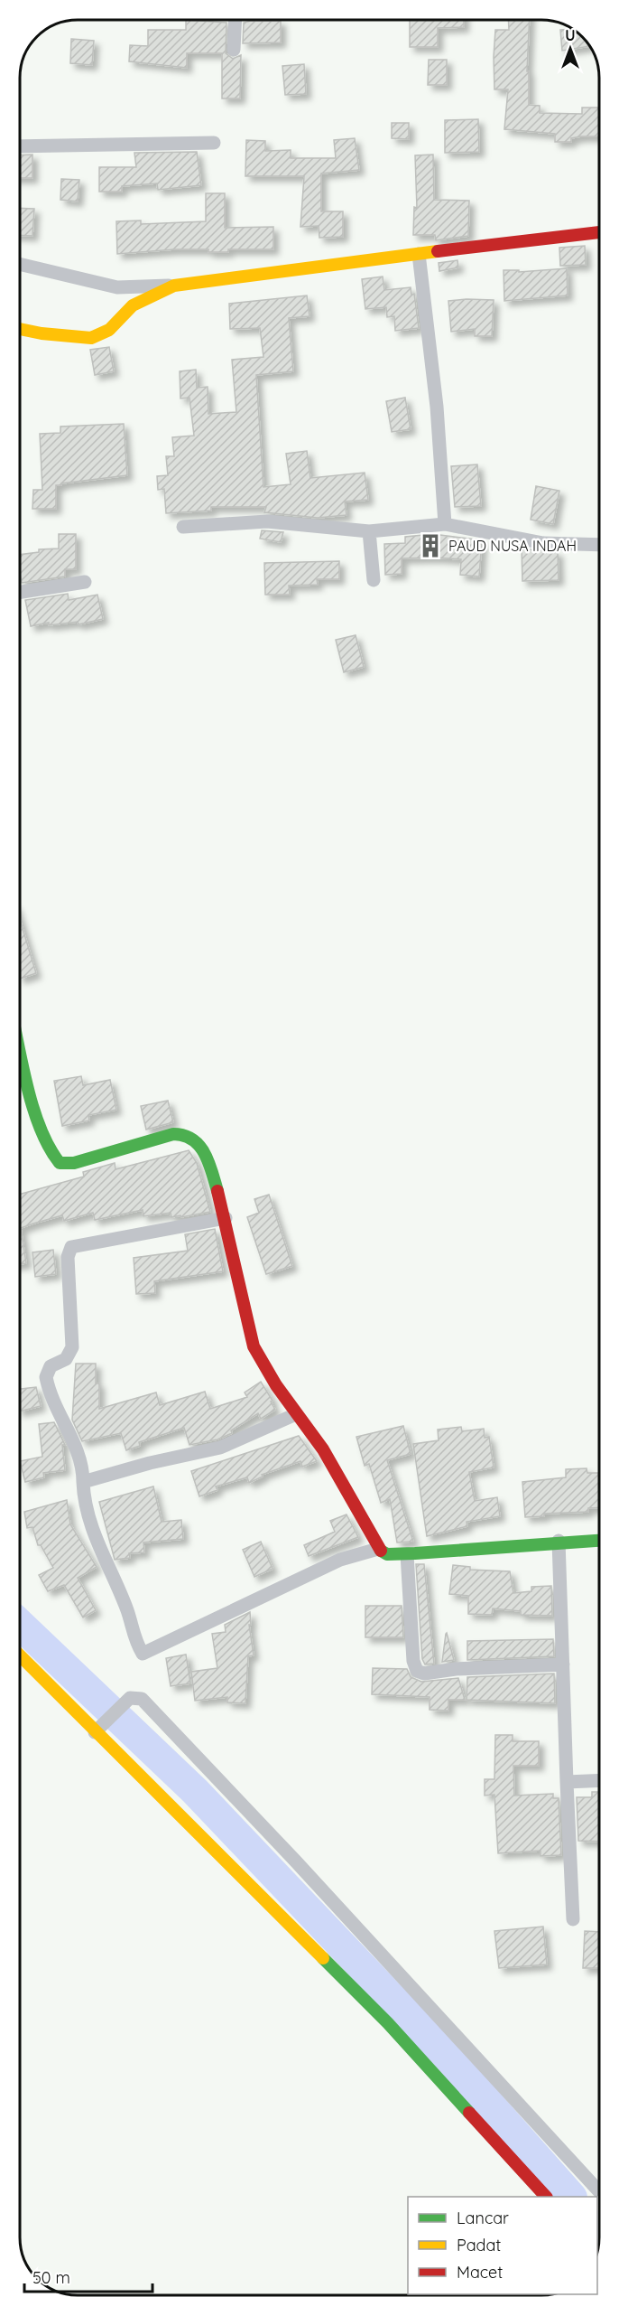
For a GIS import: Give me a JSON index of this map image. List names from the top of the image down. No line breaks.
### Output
{"places":{"building":["PAUD NUSA INDAH"]},"legend":["Lancar","Padat","Macet"],"scale_bar":"50 m","north":"top"}
